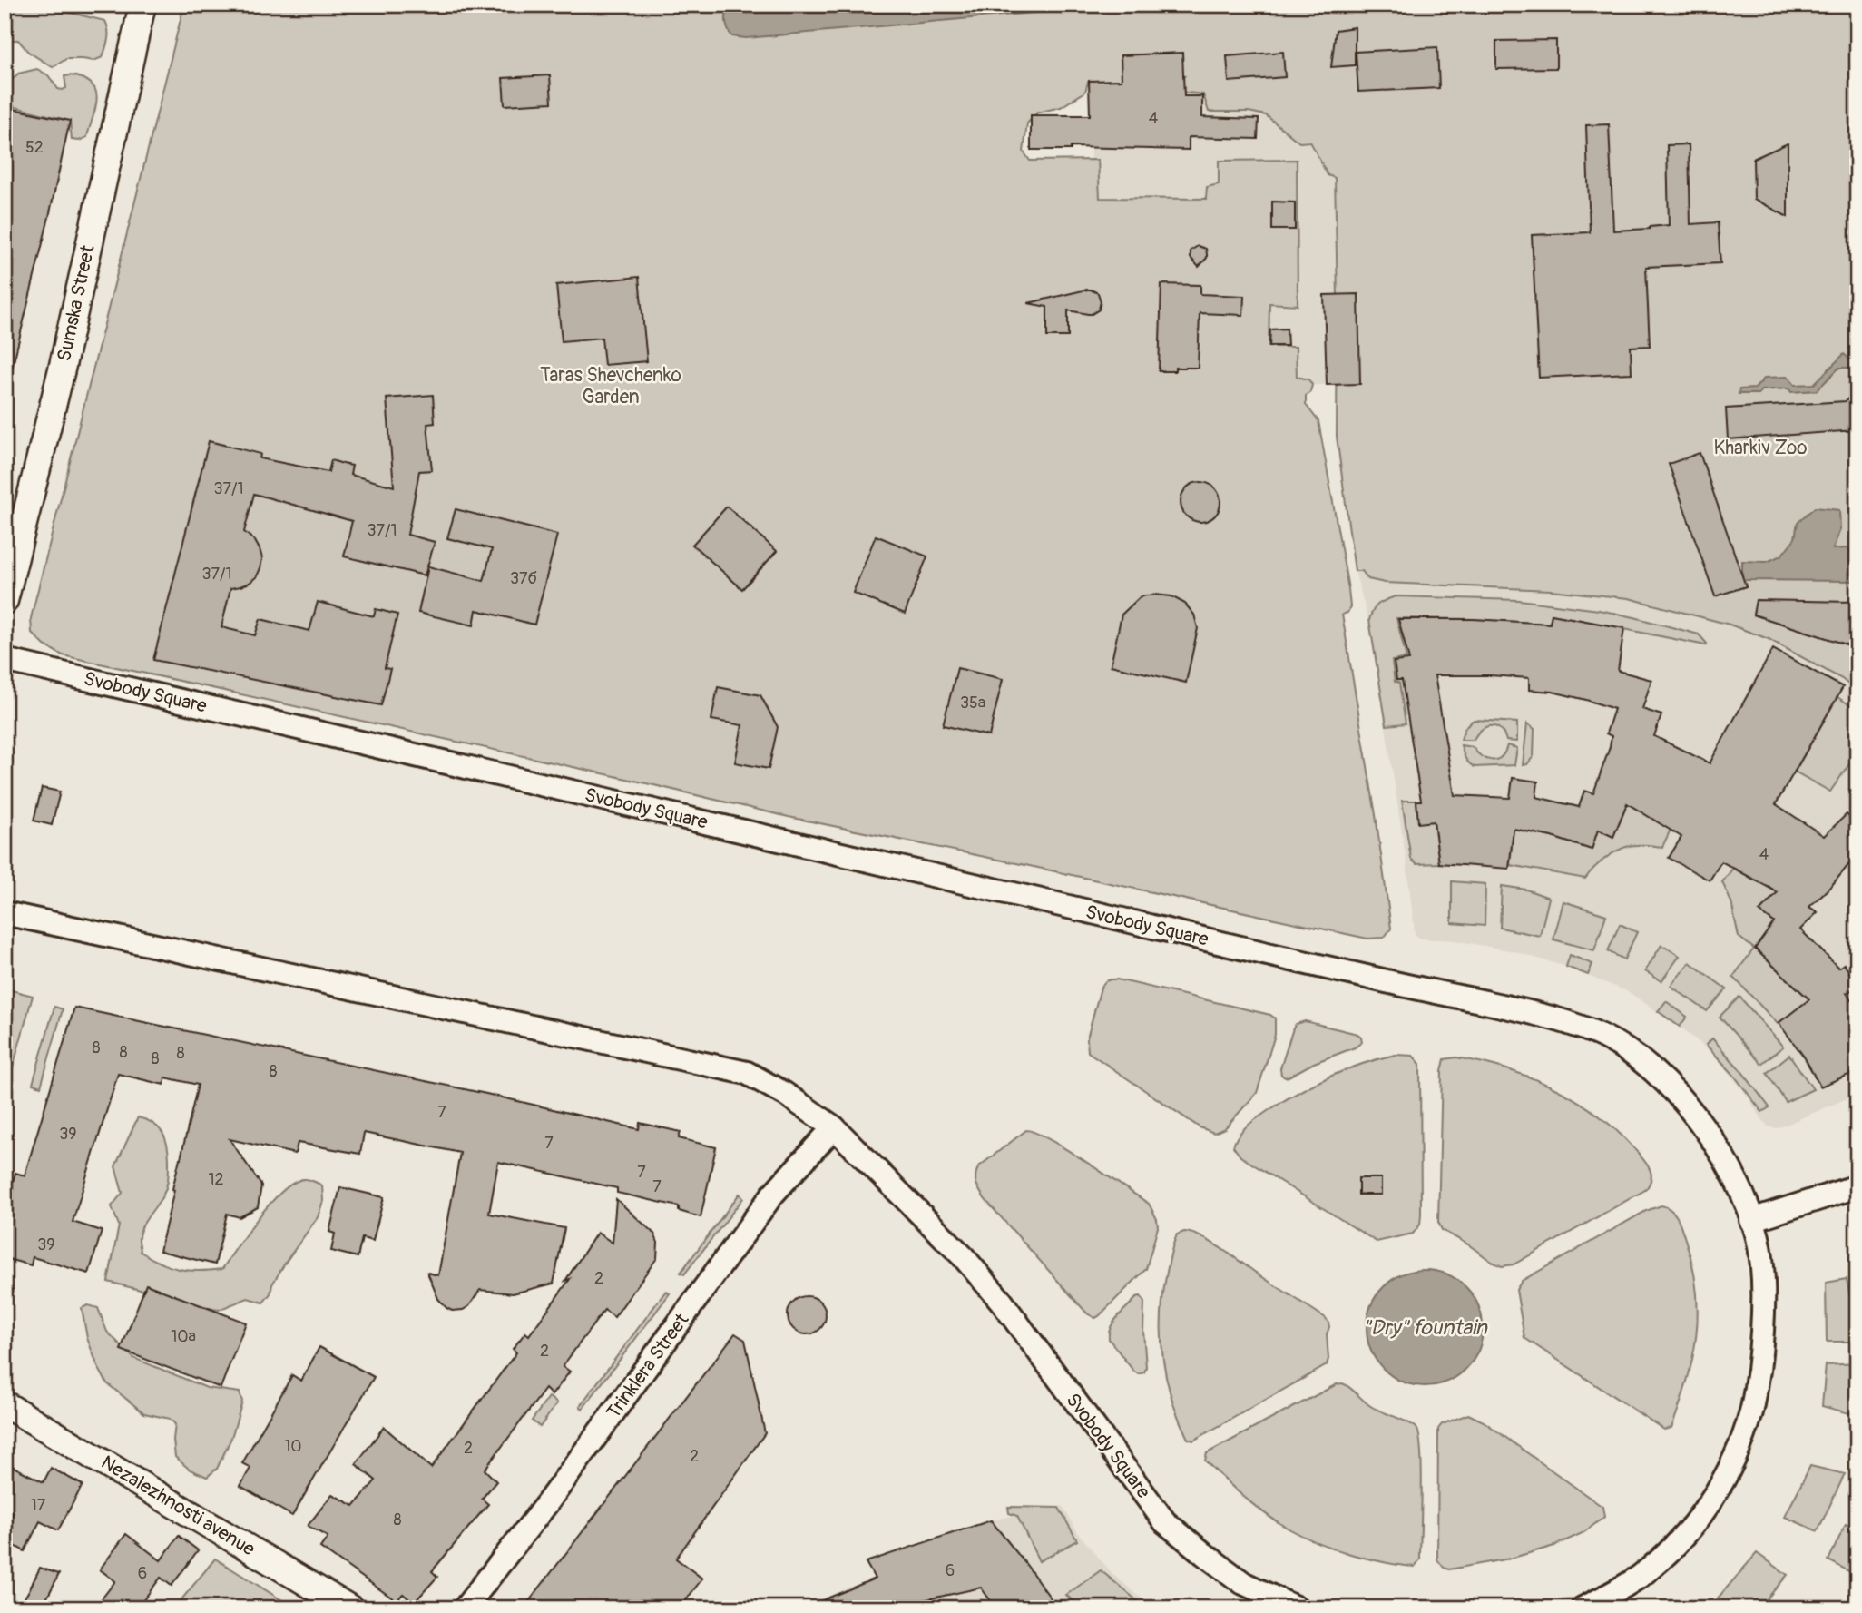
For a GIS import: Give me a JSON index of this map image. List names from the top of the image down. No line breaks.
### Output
{"streets":{"main road":["Sumska Street","Svobody Square","Trinklera Street","Nezalezhnosti avenue"]},"crossings":[["Svobody Square","Trinklera Street"]],"water":["\"Dry\" fountain"],"parks":["Taras Shevchenko Garden","Kharkiv Zoo"],"house_numbers":["4","52","37/1","37/1","37/1","37б","35а","4","8","8","8","8","8","7","39","7","7","12","7","39","2","10а","2","10","2","2","17","8","6","6"]}
